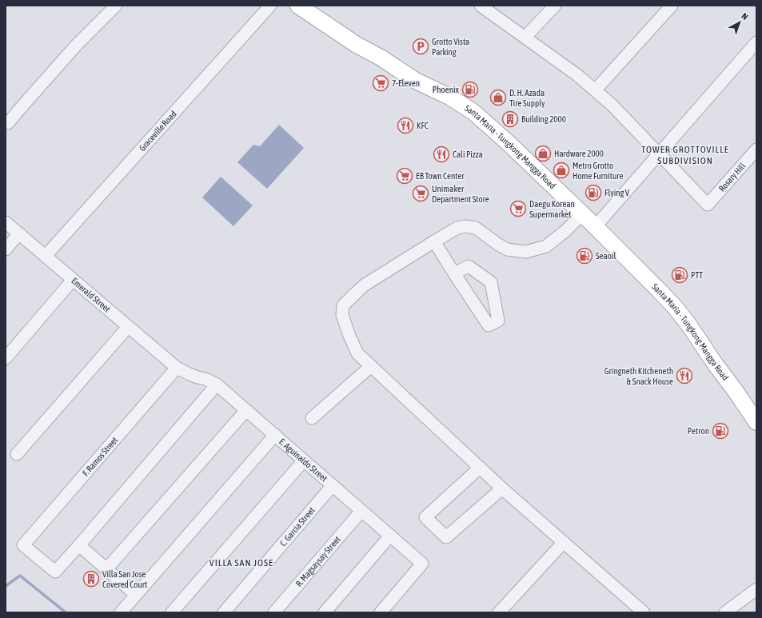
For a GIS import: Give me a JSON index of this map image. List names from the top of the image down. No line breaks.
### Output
{"streets":{"main road":["Santa Maria - Tungkong Mangga Road"],"street":["Graceville Road","Rosary Hill","Emerald Street","F. Ramos Street","E. Aguinaldo Street","C. Garcia Street","R. Magsaysay Street"]},"crossings":[["Graceville Road","Emerald Street"],["Emerald Street","F. Ramos Street"],["Emerald Street","E. Aguinaldo Street"],["F. Ramos Street","E. Aguinaldo Street"],["E. Aguinaldo Street","C. Garcia Street"],["E. Aguinaldo Street","R. Magsaysay Street"]],"districts":["TOWER GROTTOVILLE SUBDIVISION","VILLA SAN JOSE"],"places":{"parking":["Grotto Vista Parking"],"supermarket":["7-Eleven","EB Town Center","Unimaker Department Store","Daegu Korean Supermarket"],"fuel station":["Phoenix","Flying V","Seaoil","PTT","Petron"],"shop":["D. H. Azada Tire Supply","Hardware 2000","Metro Grotto Home Furniture"],"building":["Building 2000","Villa San Jose Covered Court"],"restaurant":["KFC","Cali Pizza","Gringneth Kitcheneth & Snack House"]},"north":"top right"}
